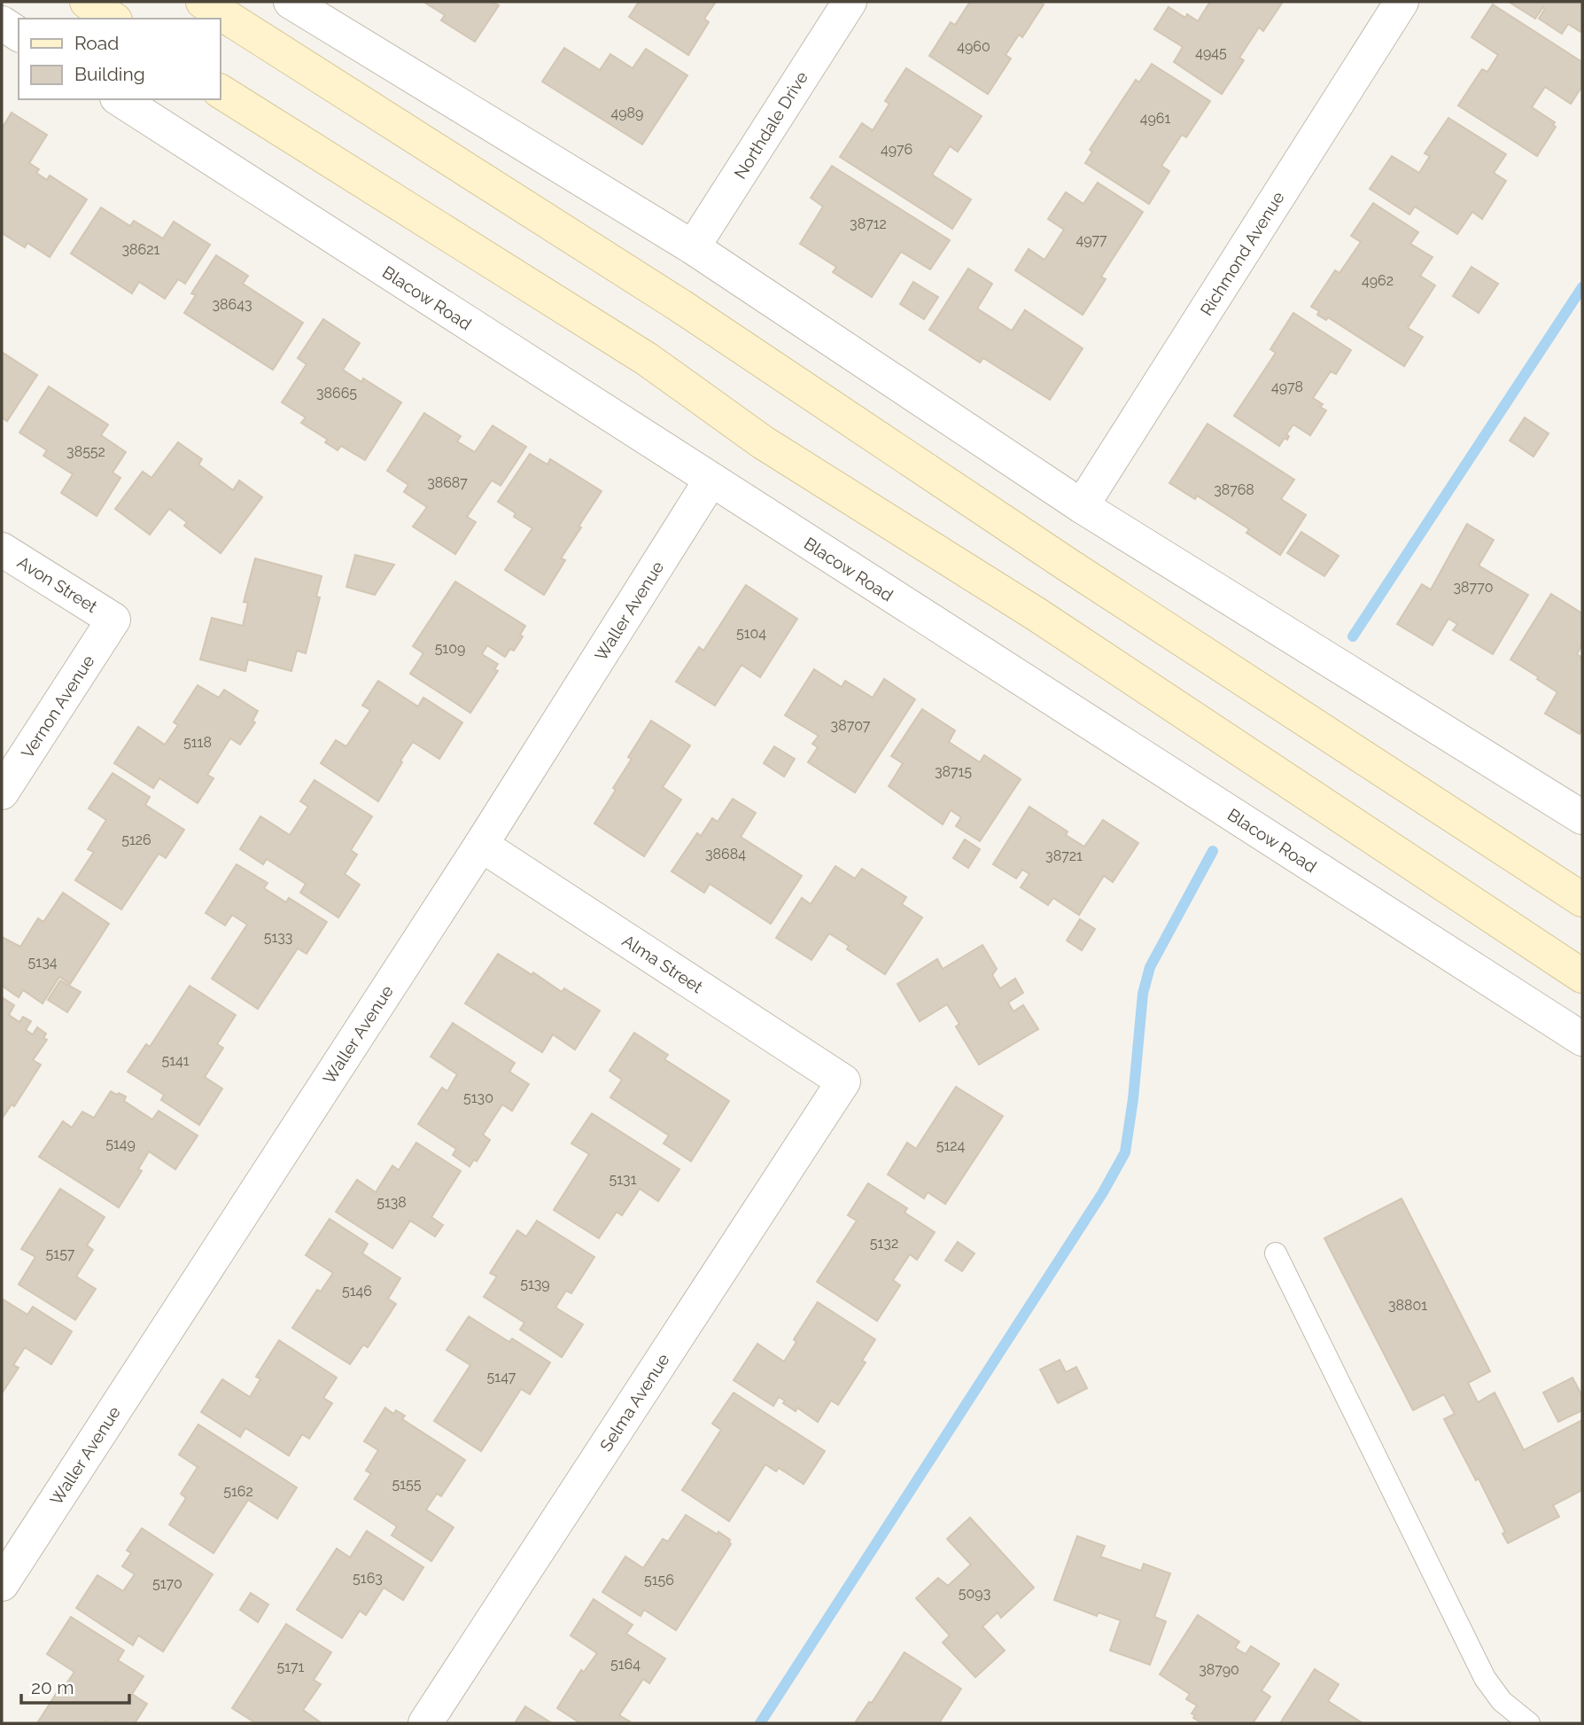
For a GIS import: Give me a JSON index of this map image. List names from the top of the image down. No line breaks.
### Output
{"streets":{"street":["Northdale Drive","Richmond Avenue","Blacow Road","Avon Street","Waller Avenue","Vernon Avenue","Alma Street","Selma Avenue"]},"crossings":[["Blacow Road","Waller Avenue"],["Avon Street","Vernon Avenue"],["Waller Avenue","Alma Street"],["Alma Street","Selma Avenue"]],"house_numbers":["4960","4945","4989","4961","4976","38712","4977","38621","4962","38643","4978","38665","38552","38687","38768","38770","5104","5109","38707","5118","38715","5126","38684","38721","5133","5134","5141","5130","5149","5124","5131","5138","5132","5157","5139","5146","38801","5147","5155","5162","5163","5156","5170","5093","5164","5171","38790"],"legend":["Road","Building"],"scale_bar":"20 m"}
